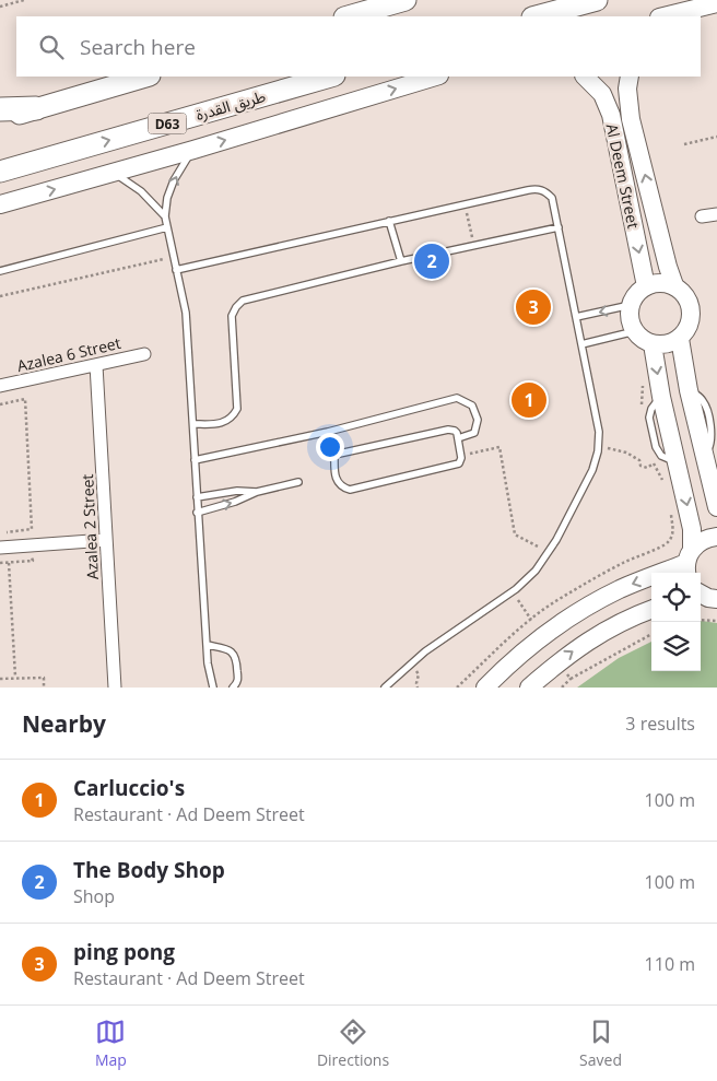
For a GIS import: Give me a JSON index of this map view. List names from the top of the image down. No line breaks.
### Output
{"streets":{"main road":["طريق القدرة","D63"],"street":["Al Deem Street","Azalea 6 Street","Azalea 2 Street"]},"crossings":[["Azalea 6 Street","Azalea 2 Street"]],"page":{"search":"Search here","pins":["2","3","1"],"heading":["Nearby","3 results"],"list":[{"mark":"1","name":"Carluccio's","note":"Restaurant · Ad Deem Street","value":"100 m"},{"mark":"2","name":"The Body Shop","note":"Shop","value":"100 m"},{"mark":"3","name":"ping pong","note":"Restaurant · Ad Deem Street","value":"110 m"}],"nav":["Map","Directions","Saved"]}}
